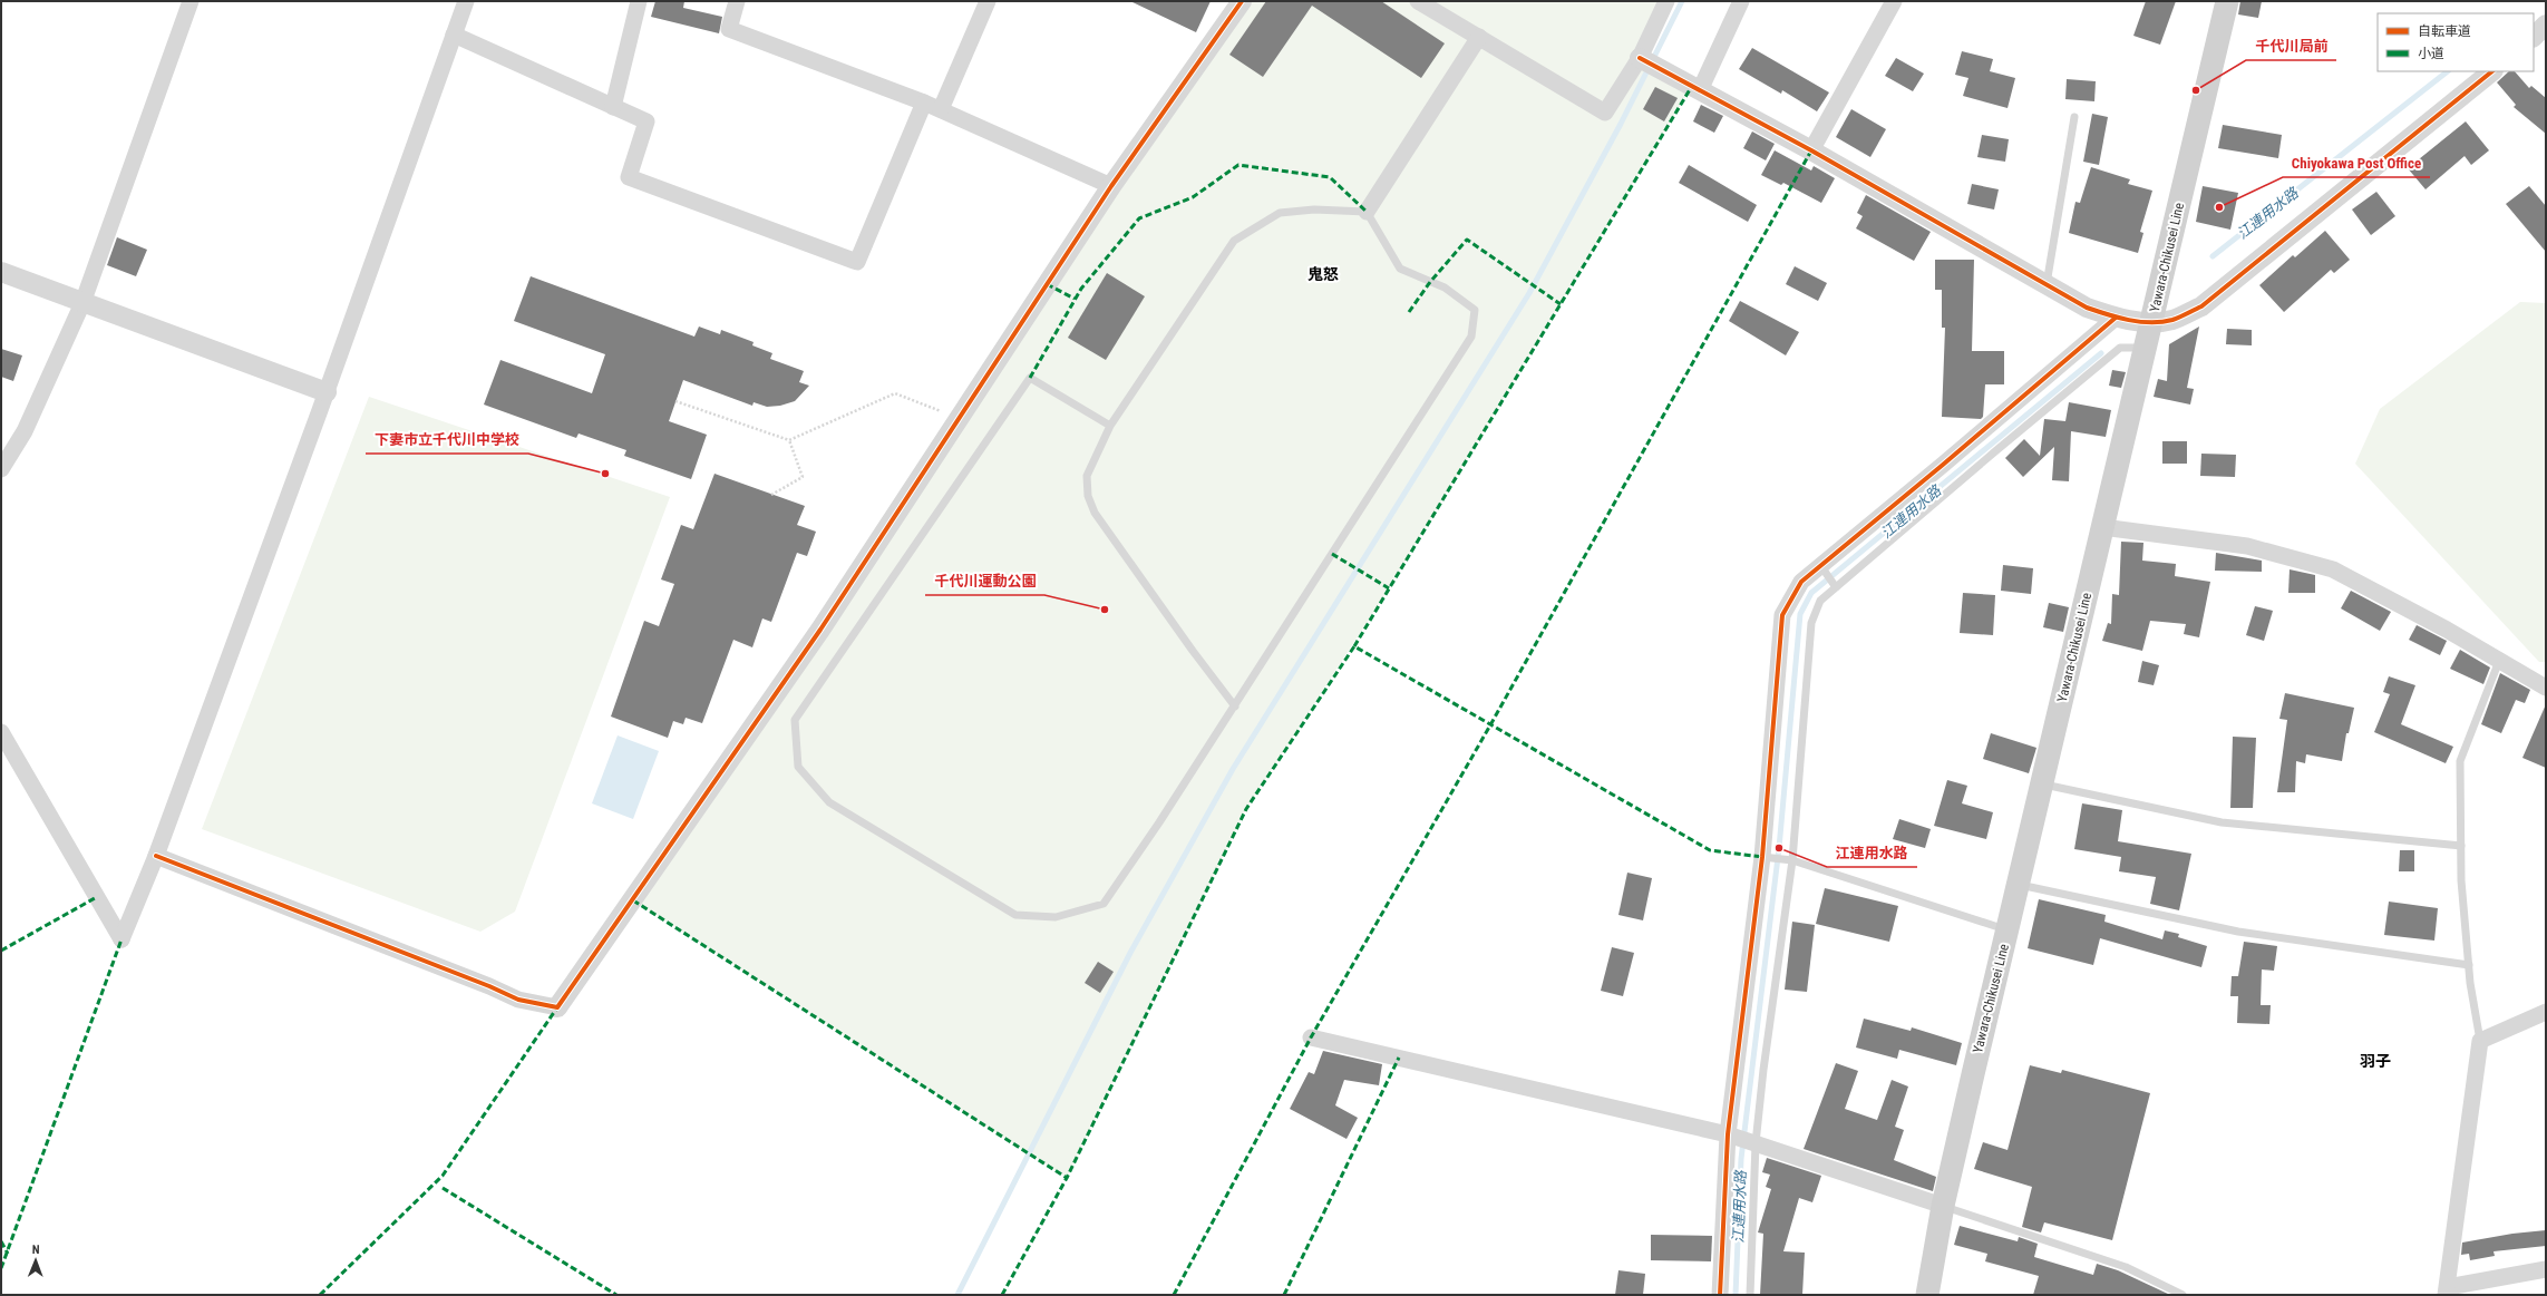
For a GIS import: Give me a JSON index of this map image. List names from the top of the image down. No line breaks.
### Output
{"streets":{"main road":["Yawara-Chikusei Line"]},"districts":["鬼怒","羽子"],"water":["江連用水路"],"places":["千代川局前","Chiyokawa Post Office","下妻市立千代川中学校","千代川運動公園","江連用水路"],"legend":["自転車道","小道"],"north":"top"}
